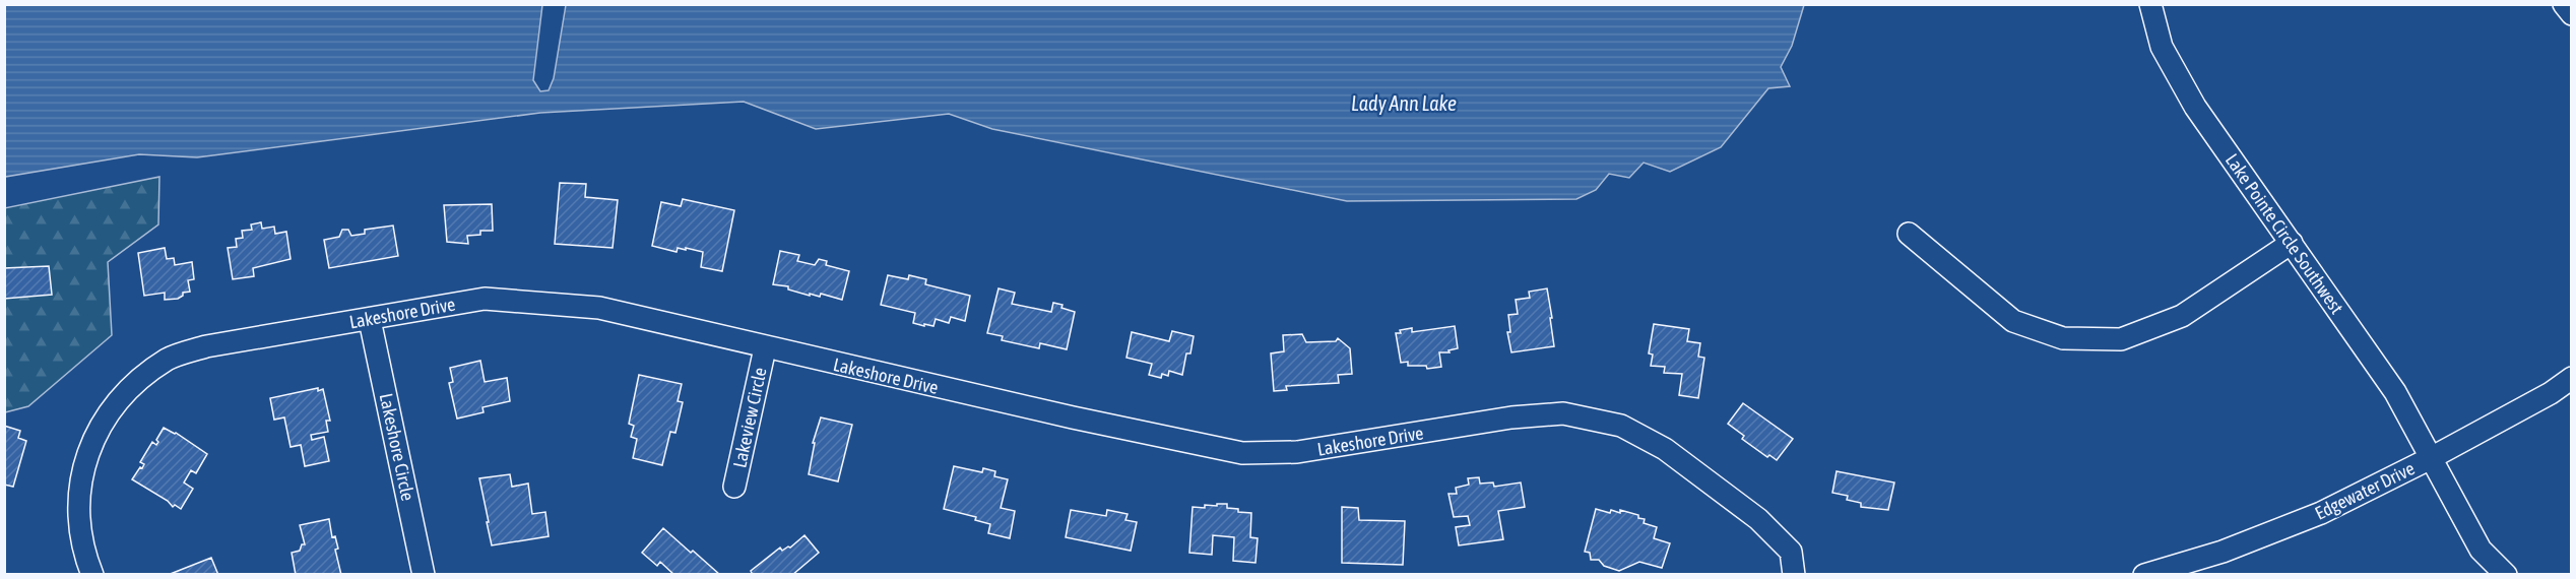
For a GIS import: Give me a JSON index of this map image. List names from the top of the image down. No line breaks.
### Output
{"streets":{"street":["Lake Pointe Circle Southwest","Lakeshore Drive","Lakeview Circle","Lakeshore Circle","Edgewater Drive"]},"crossings":[["Lake Pointe Circle Southwest","Edgewater Drive"],["Lakeshore Drive","Lakeview Circle"],["Lakeshore Drive","Lakeshore Circle"]],"water":["Lady Ann Lake"]}
